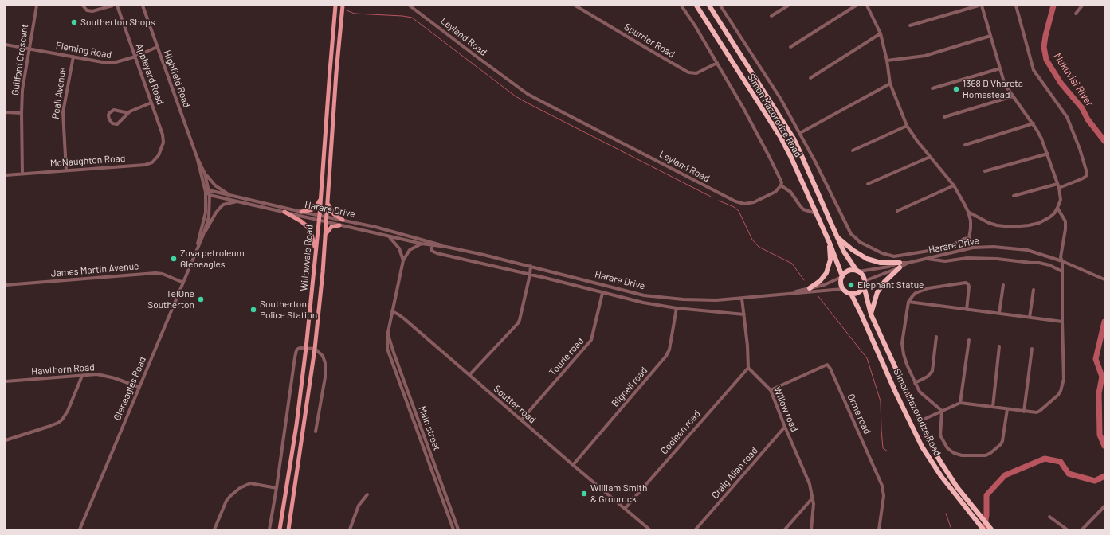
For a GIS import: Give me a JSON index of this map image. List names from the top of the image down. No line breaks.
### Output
{"streets":{"highway":["Simon Mazorodze Road"],"main road":["Willowvale Road"],"street":["Leyland Road","Spurrier Road","Fleming Road","Guilford Crescent","Appleyard Road","Highfield Road","Peall Avenue","McNaughton Road","Harare Drive","James Martin Avenue","Tourle road","Hawthorn Road","Bignell road","Gleneagles Road","Soutter road","Willow road","Orme road","Main street","Cooleen road","Craig Allan road"]},"crossings":[["Fleming Road","Guilford Crescent"],["Fleming Road","Appleyard Road"],["Fleming Road","Highfield Road"],["Fleming Road","Peall Avenue"],["Guilford Crescent","McNaughton Road"],["Appleyard Road","McNaughton Road"],["Highfield Road","Harare Drive"],["Highfield Road","Gleneagles Road"],["Peall Avenue","McNaughton Road"],["Simon Mazorodze Road","Harare Drive"],["Harare Drive","Willowvale Road"],["Harare Drive","Gleneagles Road"],["Harare Drive","Main street"],["James Martin Avenue","Gleneagles Road"],["Tourle road","Soutter road"],["Hawthorn Road","Gleneagles Road"],["Bignell road","Soutter road"],["Soutter road","Main street"],["Soutter road","Cooleen road"],["Willow road","Orme road"],["Willow road","Cooleen road"],["Willow road","Craig Allan road"]],"water":["Mukuvisi River"],"places":["Southerton Shops","1368 D Vhareta Homestead","Zuva petroleum Gleneagles","Elephant Statue","TelOne Southerton","Southerton Police Station","William Smith & Grourock"]}
